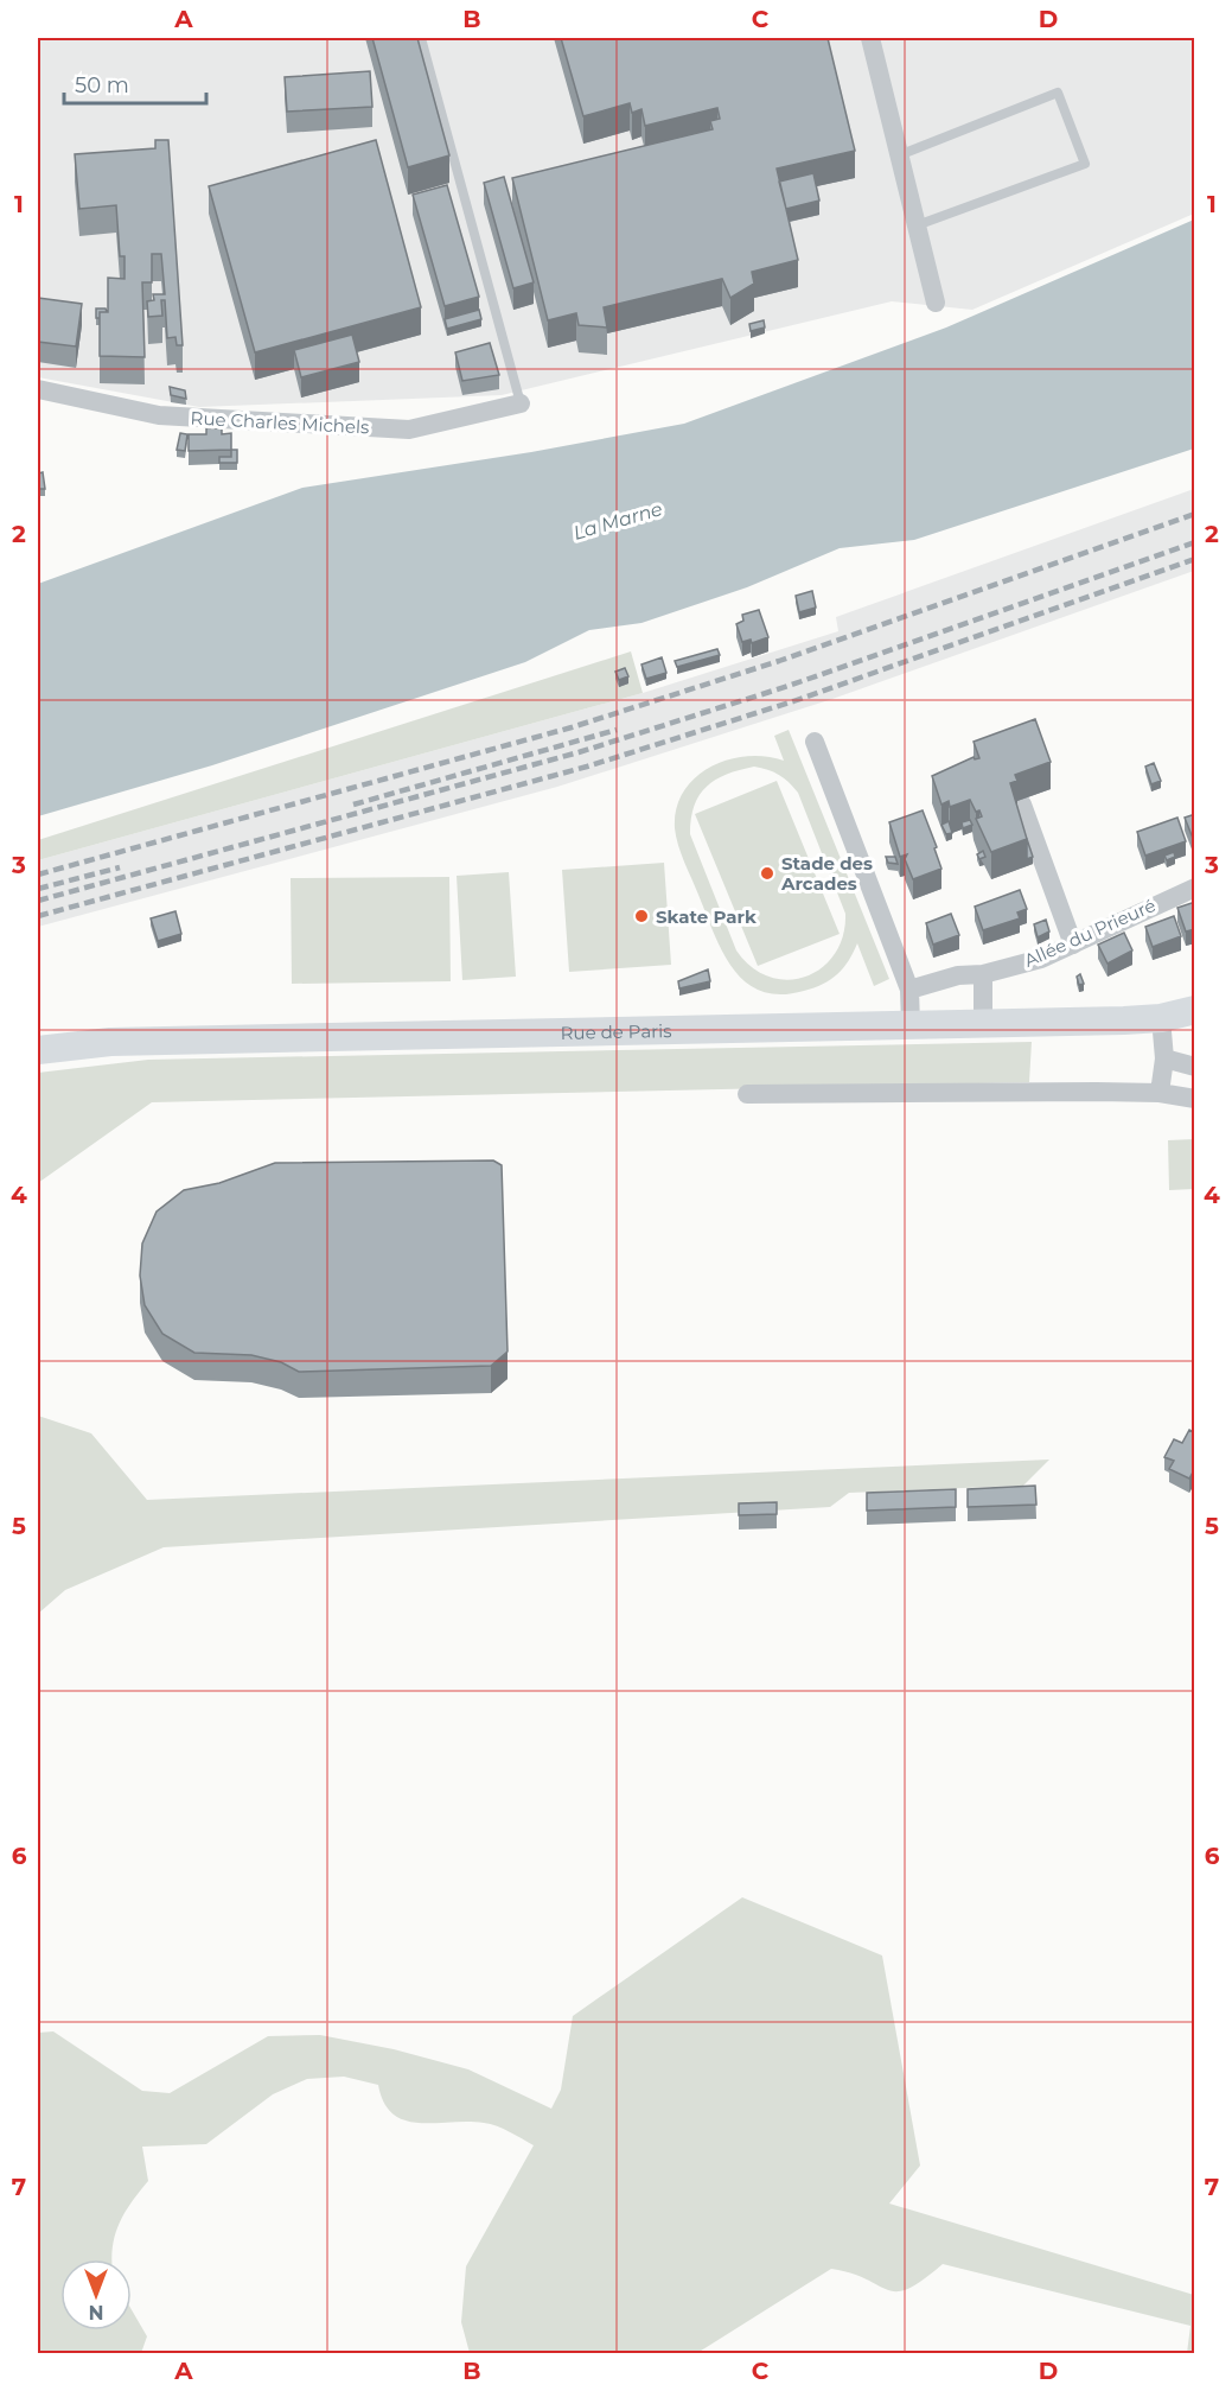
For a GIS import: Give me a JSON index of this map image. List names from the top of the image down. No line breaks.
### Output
{"streets":{"main road":["Rue de Paris"],"street":["Rue Charles Michels","Allée du Prieuré"]},"water":["La Marne"],"places":["Stade des Arcades","Skate Park"],"scale_bar":"50 m","north":"bottom","grid":{"columns":["A","B","C","D"],"rows":["1","2","3","4","5","6","7"]}}
